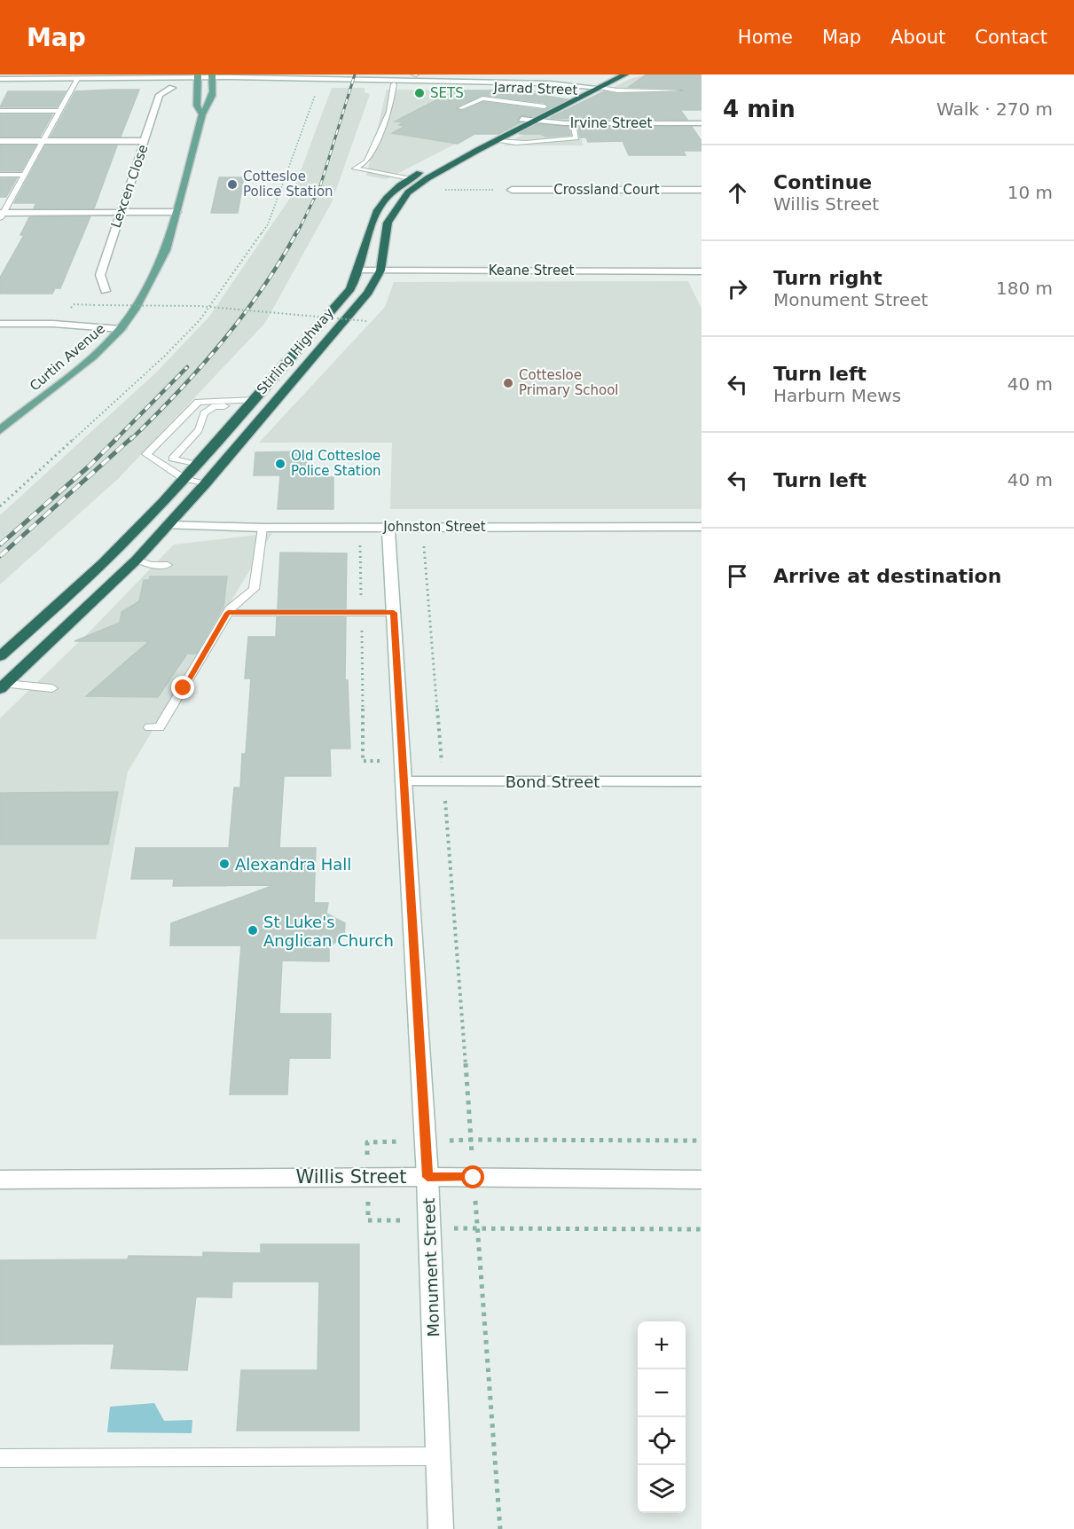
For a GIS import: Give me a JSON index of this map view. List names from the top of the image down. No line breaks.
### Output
{"streets":{"highway":["Stirling Highway"],"main road":["Curtin Avenue"],"street":["Jarrad Street","Irvine Street","Lexcen Close","Crossland Court","Keane Street","Johnston Street","Bond Street","Willis Street","Monument Street"]},"crossings":[["Jarrad Street","Stirling Highway"],["Jarrad Street","Curtin Avenue"],["Irvine Street","Stirling Highway"],["Keane Street","Stirling Highway"],["Stirling Highway","Johnston Street"],["Johnston Street","Monument Street"],["Bond Street","Monument Street"],["Willis Street","Monument Street"]],"places":["SETS","Cottesloe Police Station","Cottesloe Primary School","Old Cottesloe Police Station","Alexandra Hall","St Luke's Anglican Church"],"page":{"header":"Map","nav":["Home","Map","About","Contact"],"heading":["4 min","Walk · 270 m"],"list":[["Continue","Willis Street","10 m"],["Turn right","Monument Street","180 m"],["Turn left","Harburn Mews","40 m"],["Turn left","40 m"],"Arrive at destination"],"map_buttons":["+","−"]}}
